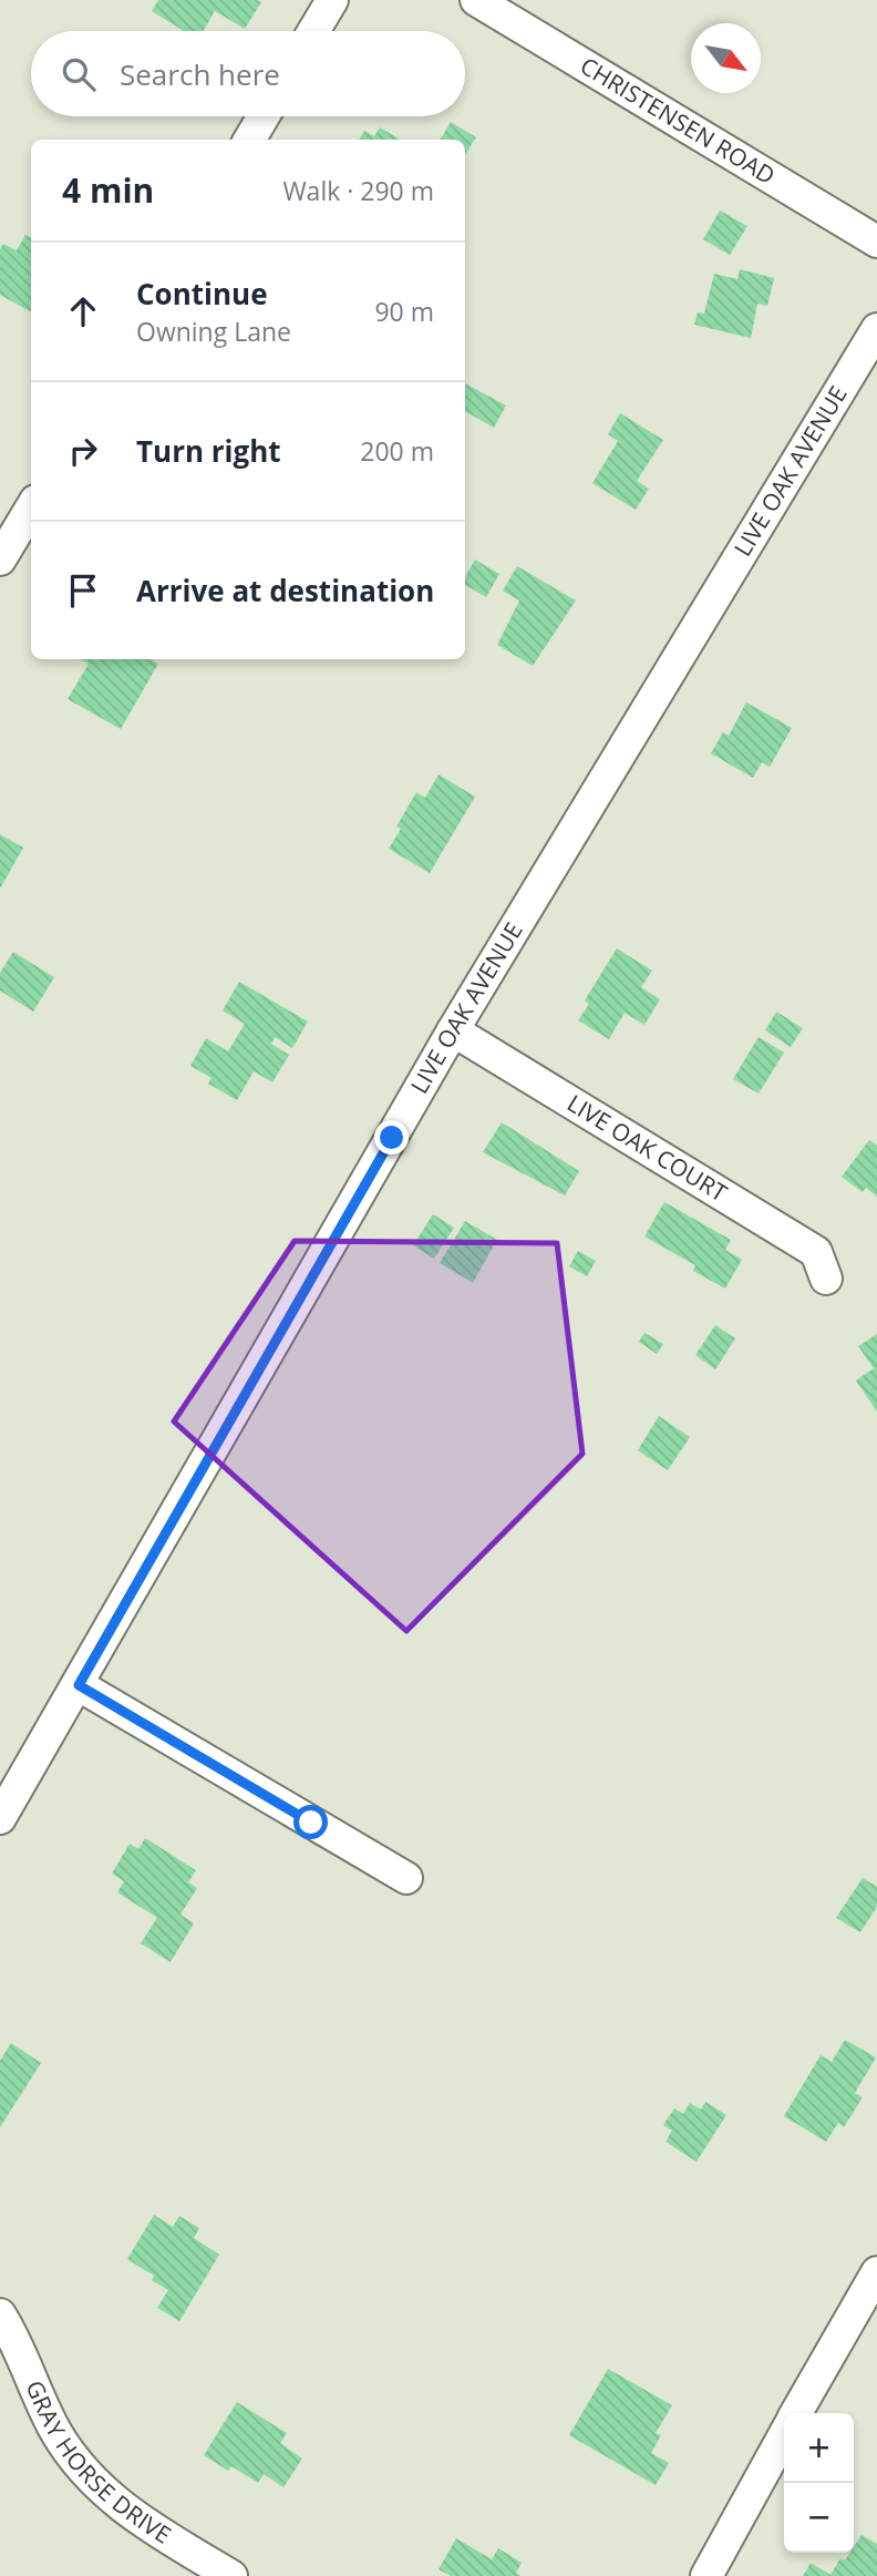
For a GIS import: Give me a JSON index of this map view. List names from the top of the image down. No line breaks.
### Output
{"streets":{"street":["CHRISTENSEN ROAD","LIVE OAK AVENUE","LIVE OAK COURT","GRAY HORSE DRIVE"]},"crossings":[["LIVE OAK AVENUE","LIVE OAK COURT"]],"north":"bottom right","page":{"search":"Search here","heading":["4 min","Walk · 290 m"],"list":[["Continue","Owning Lane","90 m"],["Turn right","200 m"],"Arrive at destination"],"map_buttons":["+","−"]}}
